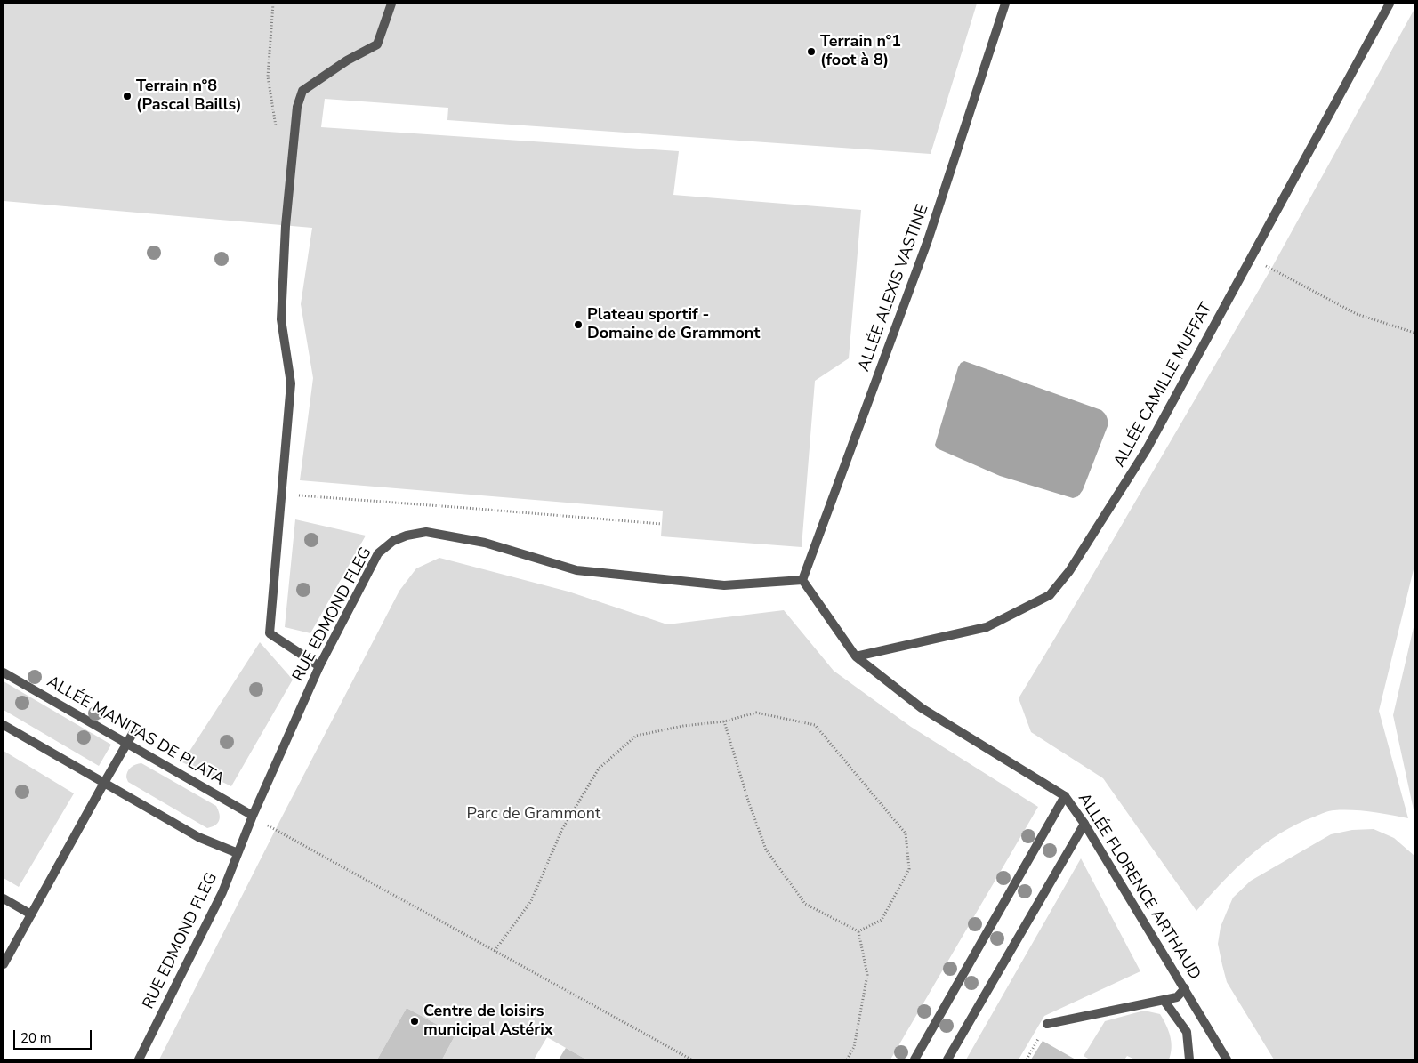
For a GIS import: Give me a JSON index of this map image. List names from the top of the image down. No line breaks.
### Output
{"streets":{"street":["ALLÉE ALEXIS VASTINE","ALLÉE CAMILLE MUFFAT","RUE EDMOND FLEG","ALLÉE MANITAS DE PLATA","ALLÉE FLORENCE ARTHAUD"]},"crossings":[["ALLÉE ALEXIS VASTINE","RUE EDMOND FLEG"],["ALLÉE ALEXIS VASTINE","ALLÉE FLORENCE ARTHAUD"],["ALLÉE CAMILLE MUFFAT","ALLÉE FLORENCE ARTHAUD"],["RUE EDMOND FLEG","ALLÉE MANITAS DE PLATA"],["RUE EDMOND FLEG","ALLÉE FLORENCE ARTHAUD"]],"parks":["Parc de Grammont"],"places":["Terrain n°1 (foot à 8)","Terrain n°8 (Pascal Baills)","Plateau sportif - Domaine de Grammont","Centre de loisirs municipal Astérix"],"scale_bar":"20 m"}
